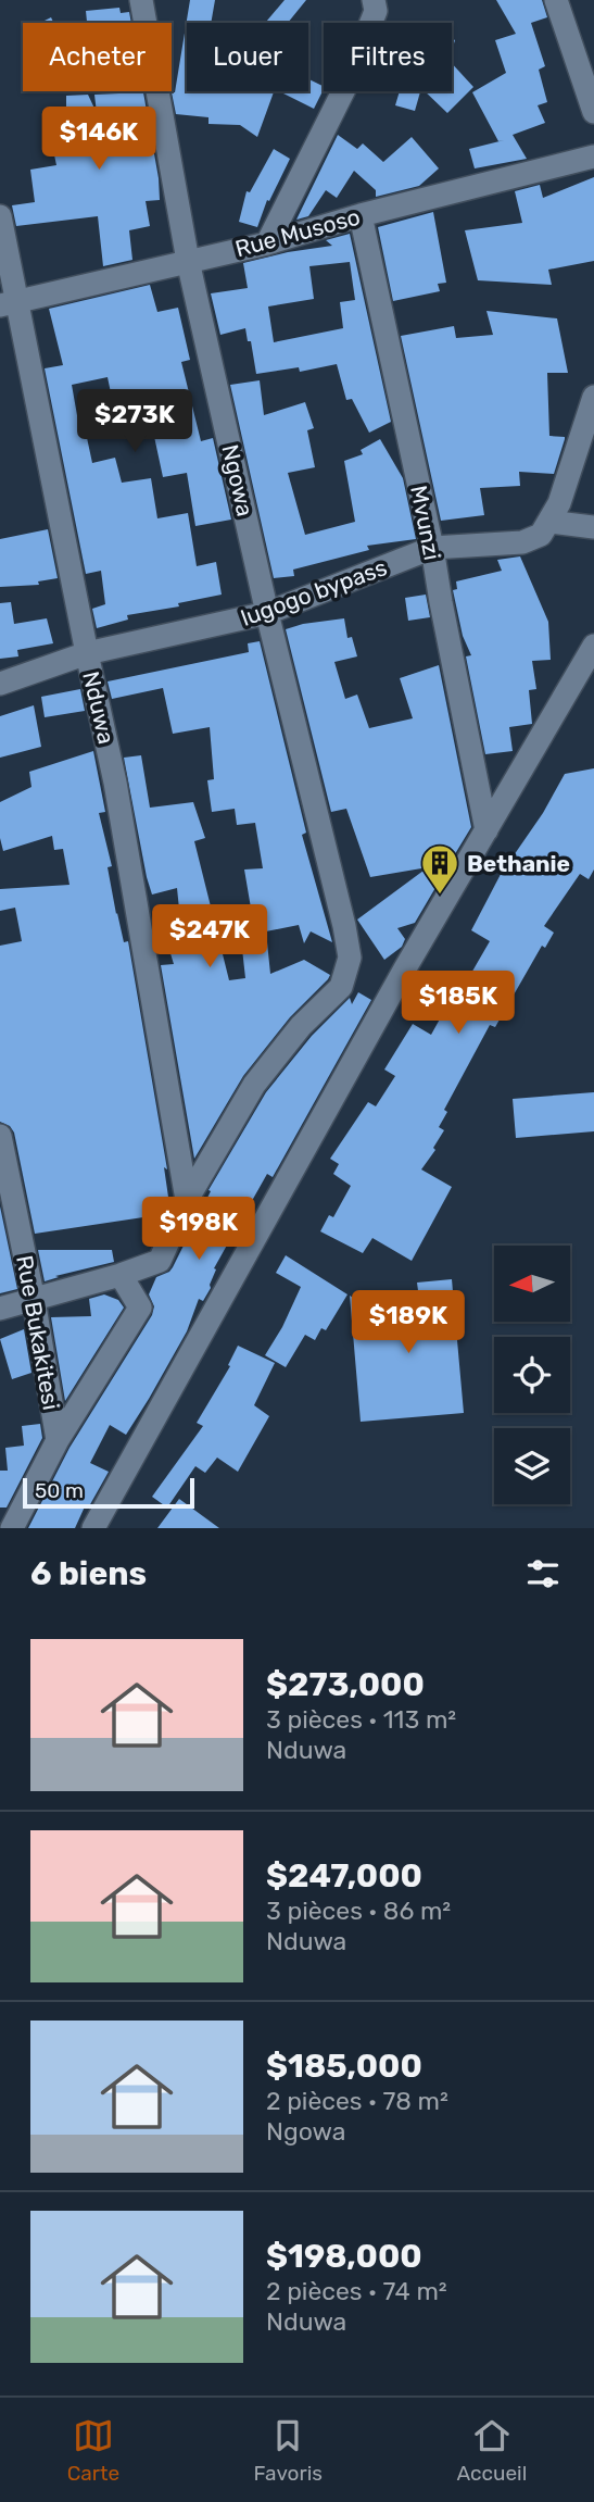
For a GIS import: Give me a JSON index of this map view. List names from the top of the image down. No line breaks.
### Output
{"streets":{"street":["Rue Musoso","Ngowa","Mvunzi","lugogo bypass","Nduwa","Rue Bukakitesi"]},"crossings":[["Rue Musoso","Ngowa"],["Rue Musoso","Mvunzi"],["Rue Musoso","Nduwa"],["Ngowa","lugogo bypass"],["Ngowa","Nduwa"],["Mvunzi","lugogo bypass"],["lugogo bypass","Nduwa"]],"places":{"building":["Bethanie"]},"scale_bar":"50 m","north":"left","page":{"chip":["Acheter","Louer","Filtres"],"price":["$146K","$273K","$247K","$185K","$198K","$189K"],"scale":"50 m","heading":"6 biens","list":[{"name":"$273,000","note":"3 pièces · 113 m² · Nduwa"},{"name":"$247,000","note":"3 pièces · 86 m² · Nduwa"},{"name":"$185,000","note":"2 pièces · 78 m² · Ngowa"},{"name":"$198,000","note":"2 pièces · 74 m² · Nduwa"}],"tabs":["Carte","Favoris","Accueil"]}}
